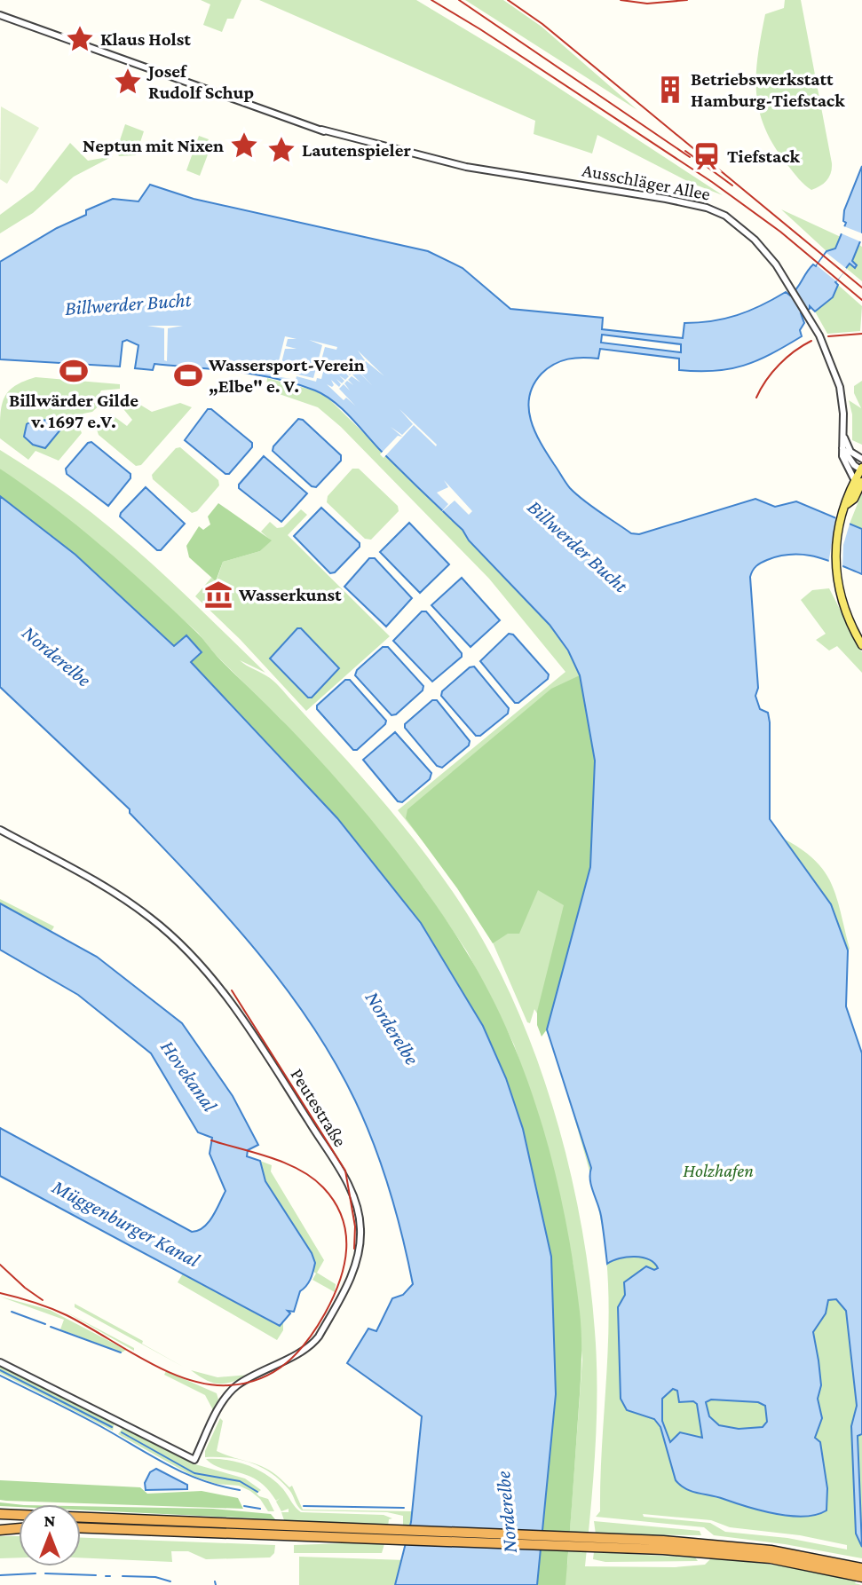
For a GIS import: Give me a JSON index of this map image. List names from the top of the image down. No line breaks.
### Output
{"streets":{"street":["Ausschläger Allee","Peutestraße"]},"water":["Billwerder Bucht","Norderelbe","Hovekanal","Müggenburger Kanal"],"parks":["Holzhafen"],"places":{"place":["Klaus Holst","Josef Rudolf Schup","Neptun mit Nixen","Lautenspieler"],"building":["Betriebswerkstatt Hamburg-Tiefstack"],"station":["Tiefstack"],"sports":["Billwärder Gilde v. 1697 e.V.","Wassersport-Verein „Elbe\" e. V."],"museum":["Wasserkunst"]},"north":"top"}
